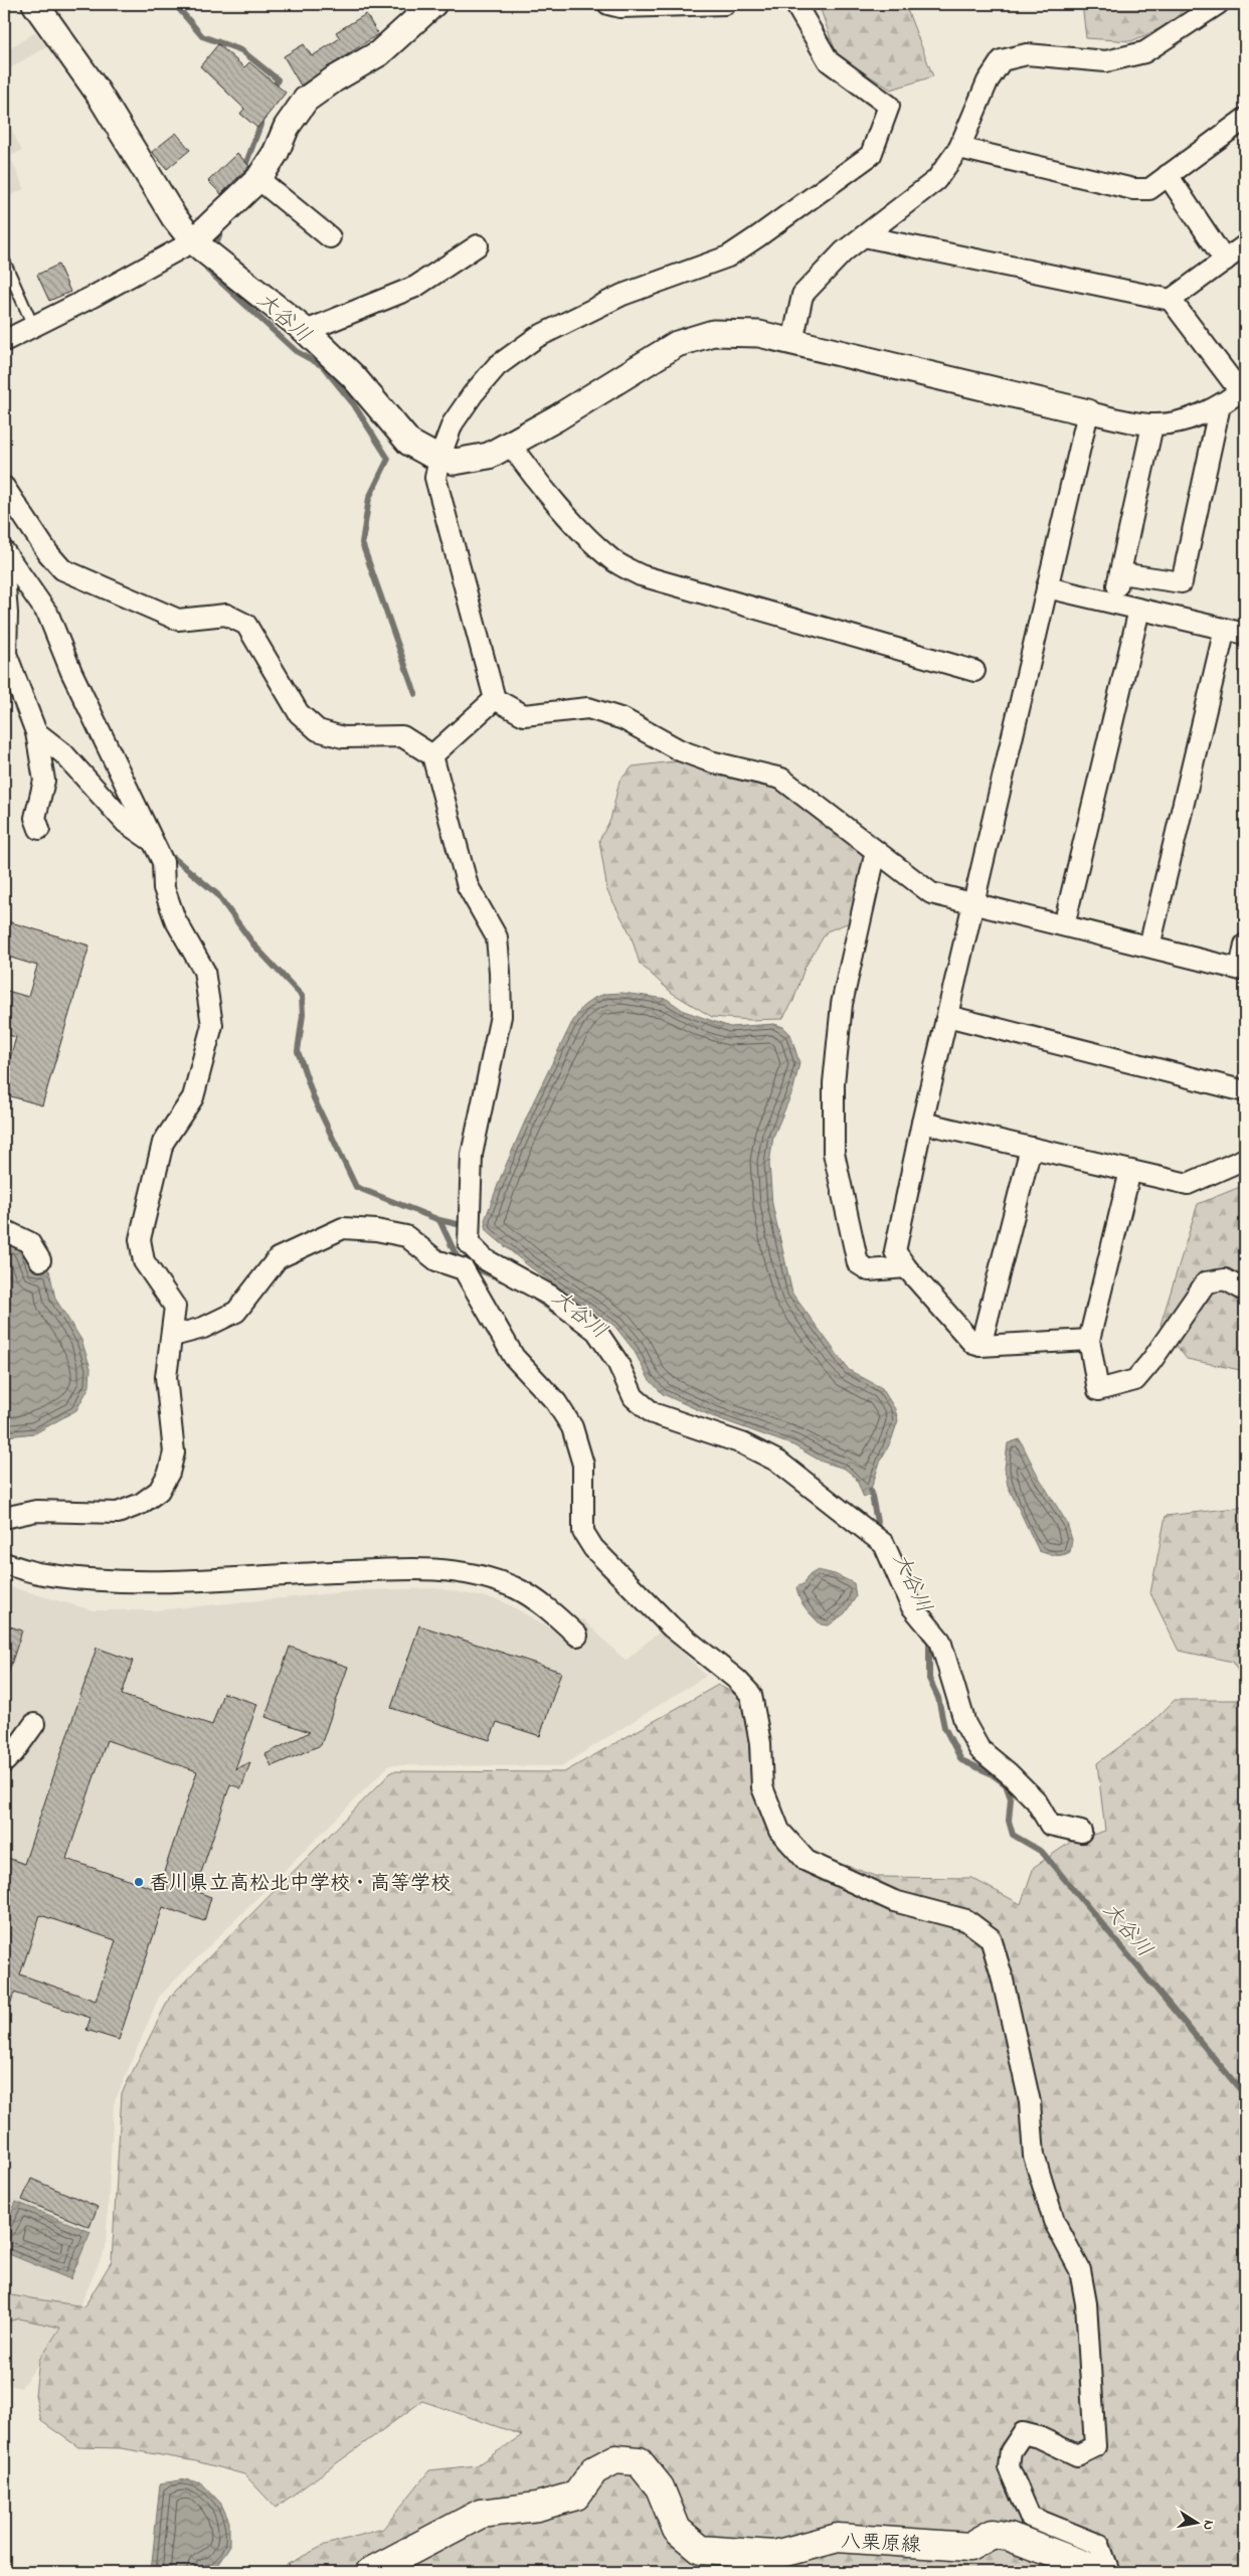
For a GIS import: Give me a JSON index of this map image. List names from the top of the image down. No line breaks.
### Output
{"streets":{"main road":["八栗原線"]},"water":["大谷川"],"places":["香川県立高松北中学校・高等学校"],"north":"right"}
